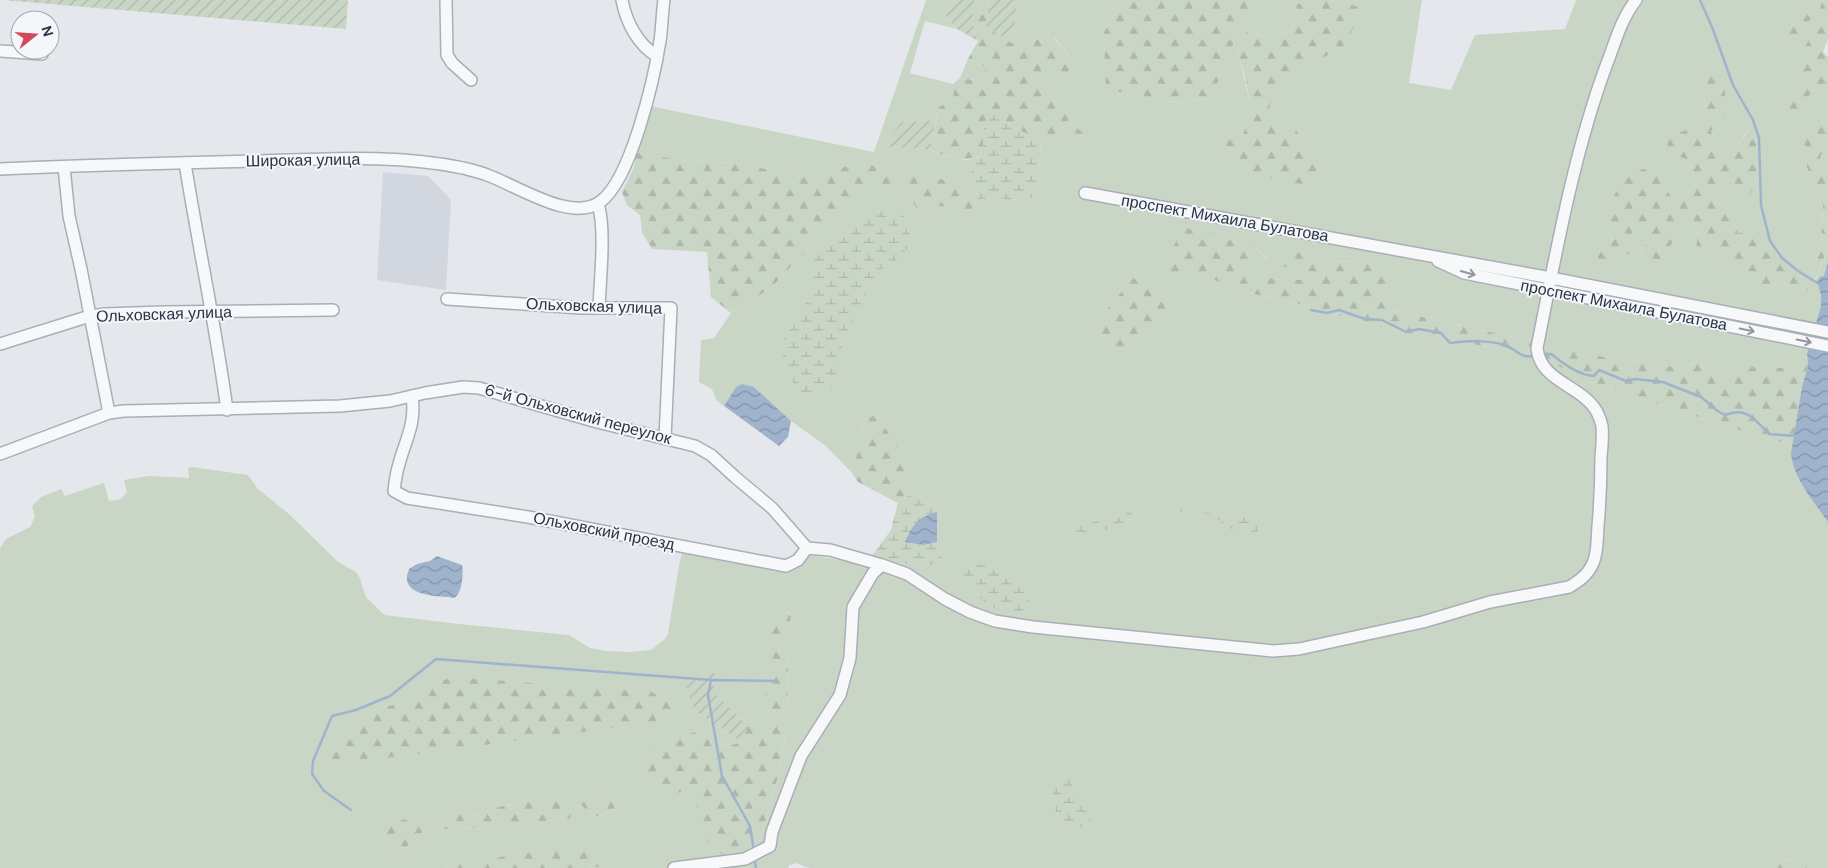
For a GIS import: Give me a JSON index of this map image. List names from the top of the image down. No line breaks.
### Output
{"streets":{"street":["Широкая улица","проспект Михаила Булатова","Ольховская улица","6-й Ольховский переулок","Ольховский проезд"]},"crossings":[["Ольховская улица","6-й Ольховский переулок"],["6-й Ольховский переулок","Ольховский проезд"]],"north":"right"}
